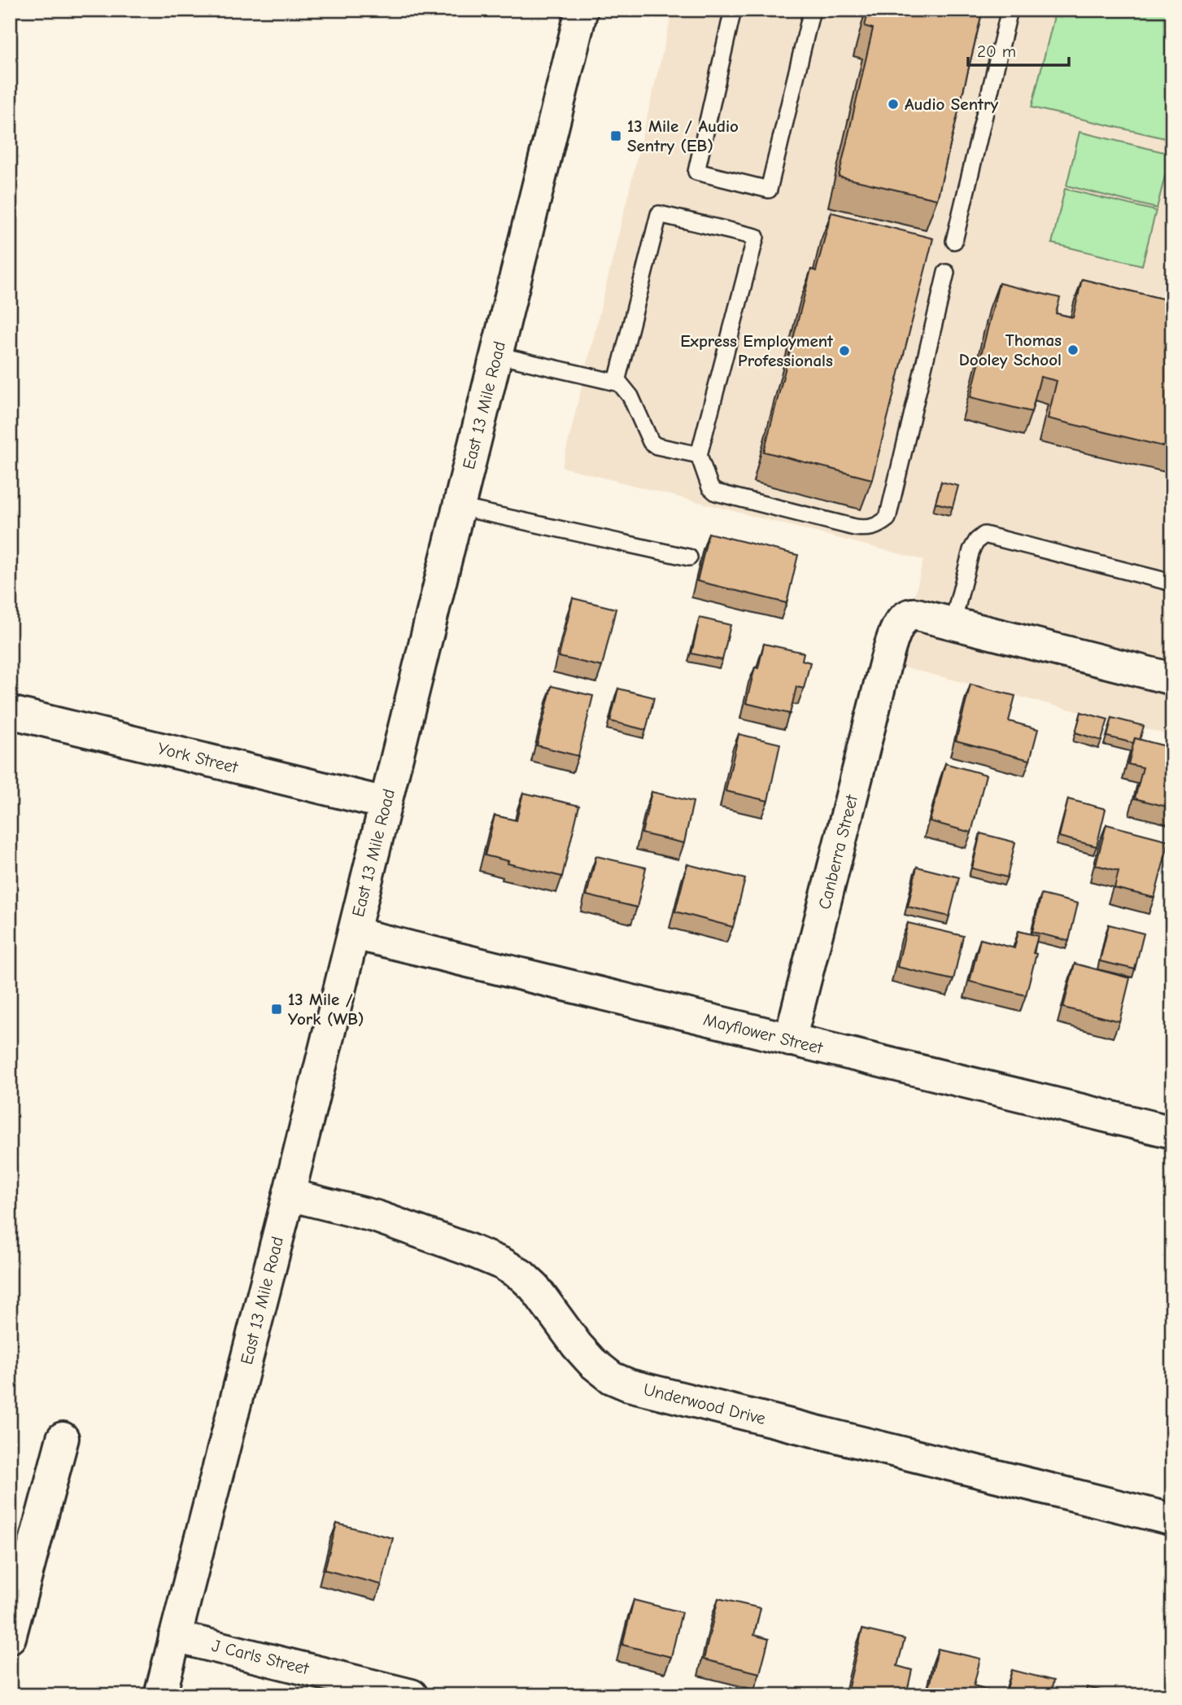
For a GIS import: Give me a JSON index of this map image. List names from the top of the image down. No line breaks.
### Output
{"streets":{"street":["East 13 Mile Road","York Street","Canberra Street","Mayflower Street","Underwood Drive","J Carls Street"]},"crossings":[["East 13 Mile Road","York Street"],["East 13 Mile Road","Mayflower Street"],["East 13 Mile Road","Underwood Drive"],["East 13 Mile Road","J Carls Street"],["Canberra Street","Mayflower Street"]],"places":{"other":["Audio Sentry","Thomas Dooley School","Express Employment Professionals"],"transit":["13 Mile / Audio Sentry (EB)","13 Mile / York (WB)"]},"scale_bar":"20 m"}
